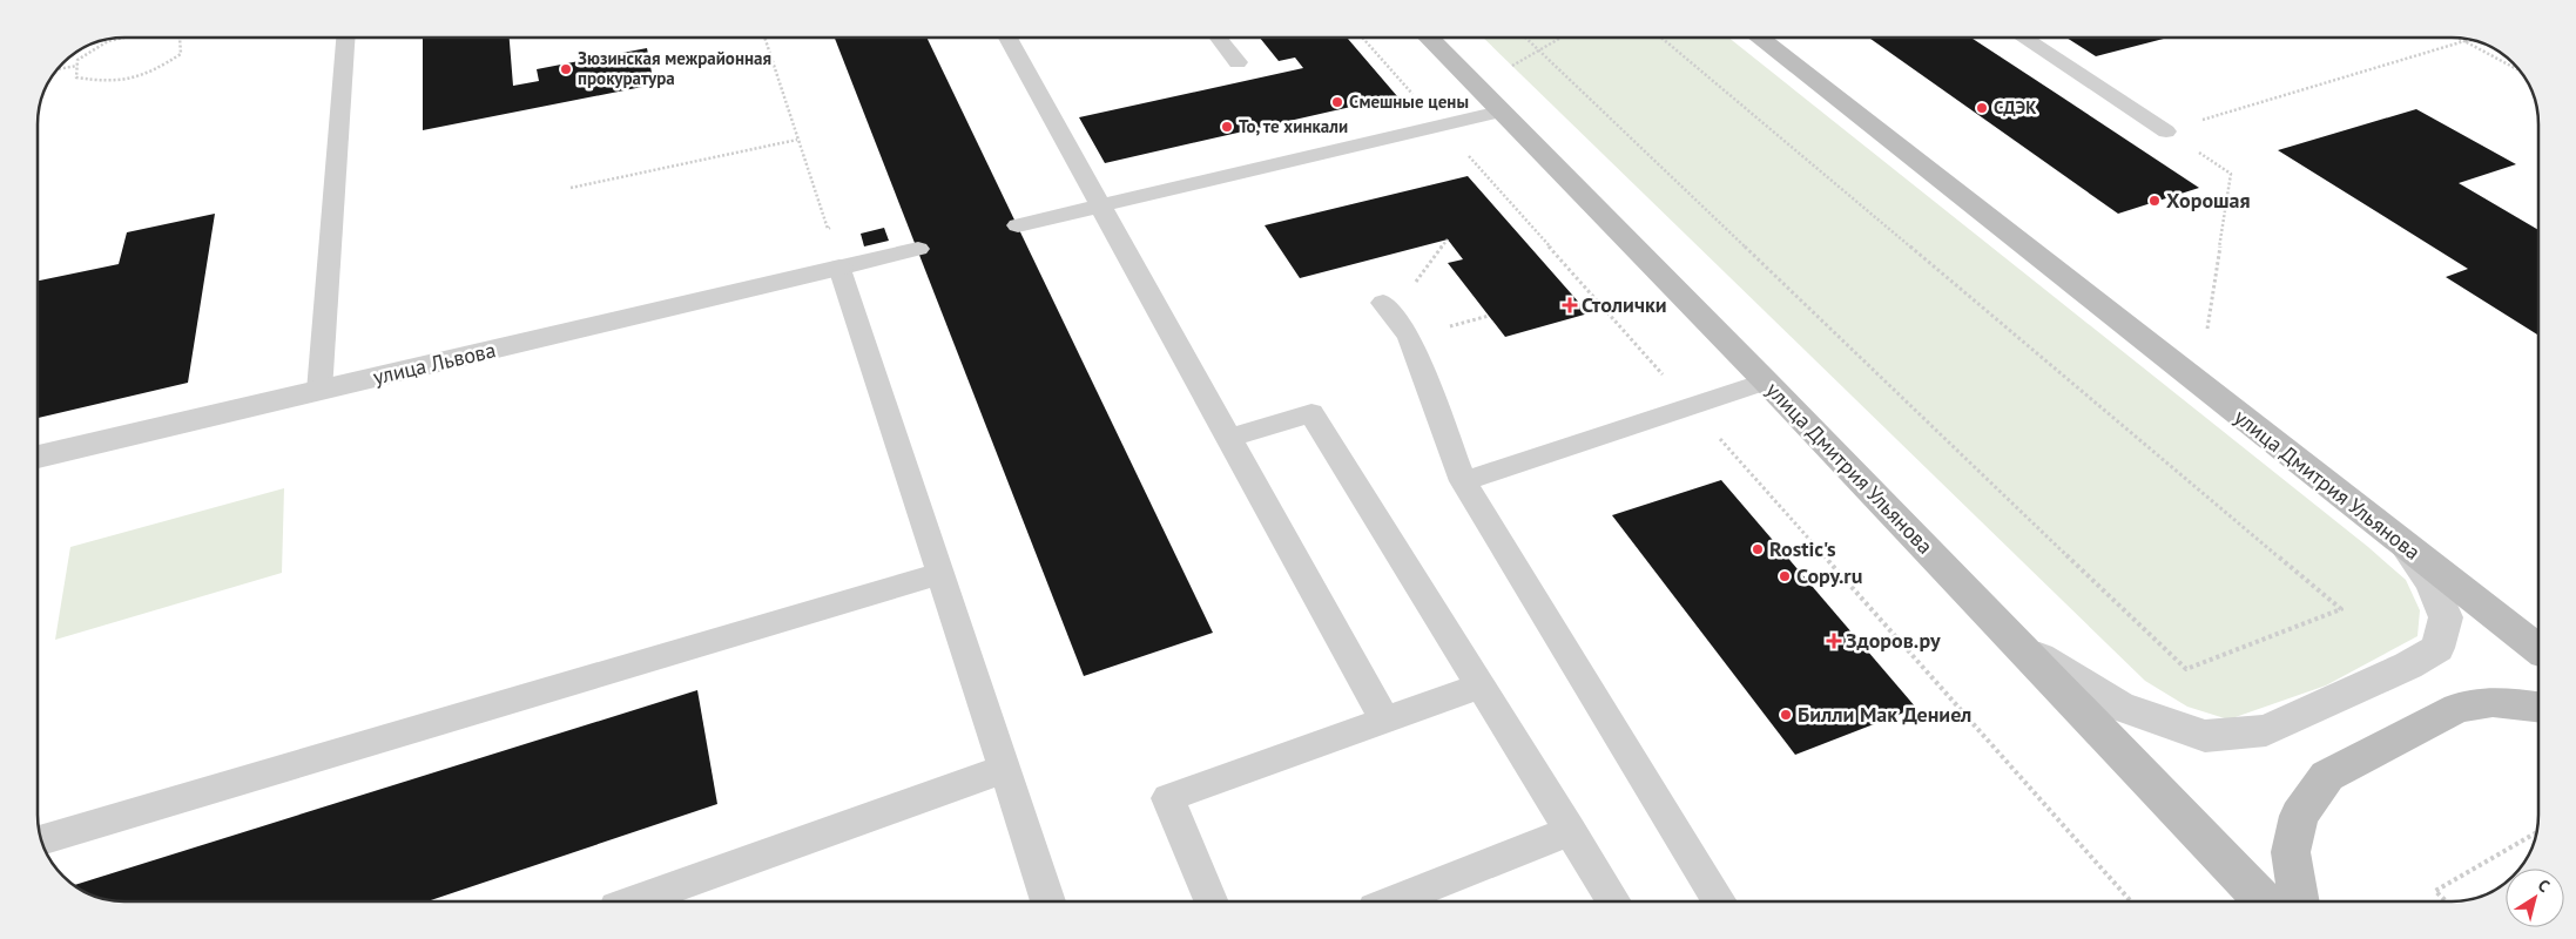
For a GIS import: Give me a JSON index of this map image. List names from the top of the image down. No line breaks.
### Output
{"streets":{"main road":["улица Дмитрия Ульянова"],"street":["улица Львова"]},"places":{"other":["Зюзинская межрайонная прокуратура","Смешные цены","СДЭК","То, те хинкали","Хорошая","Rostic's","Copy.ru","Билли Мак Дениел"],"health":["Столички","Здоров.ру"]},"north":"top right"}
